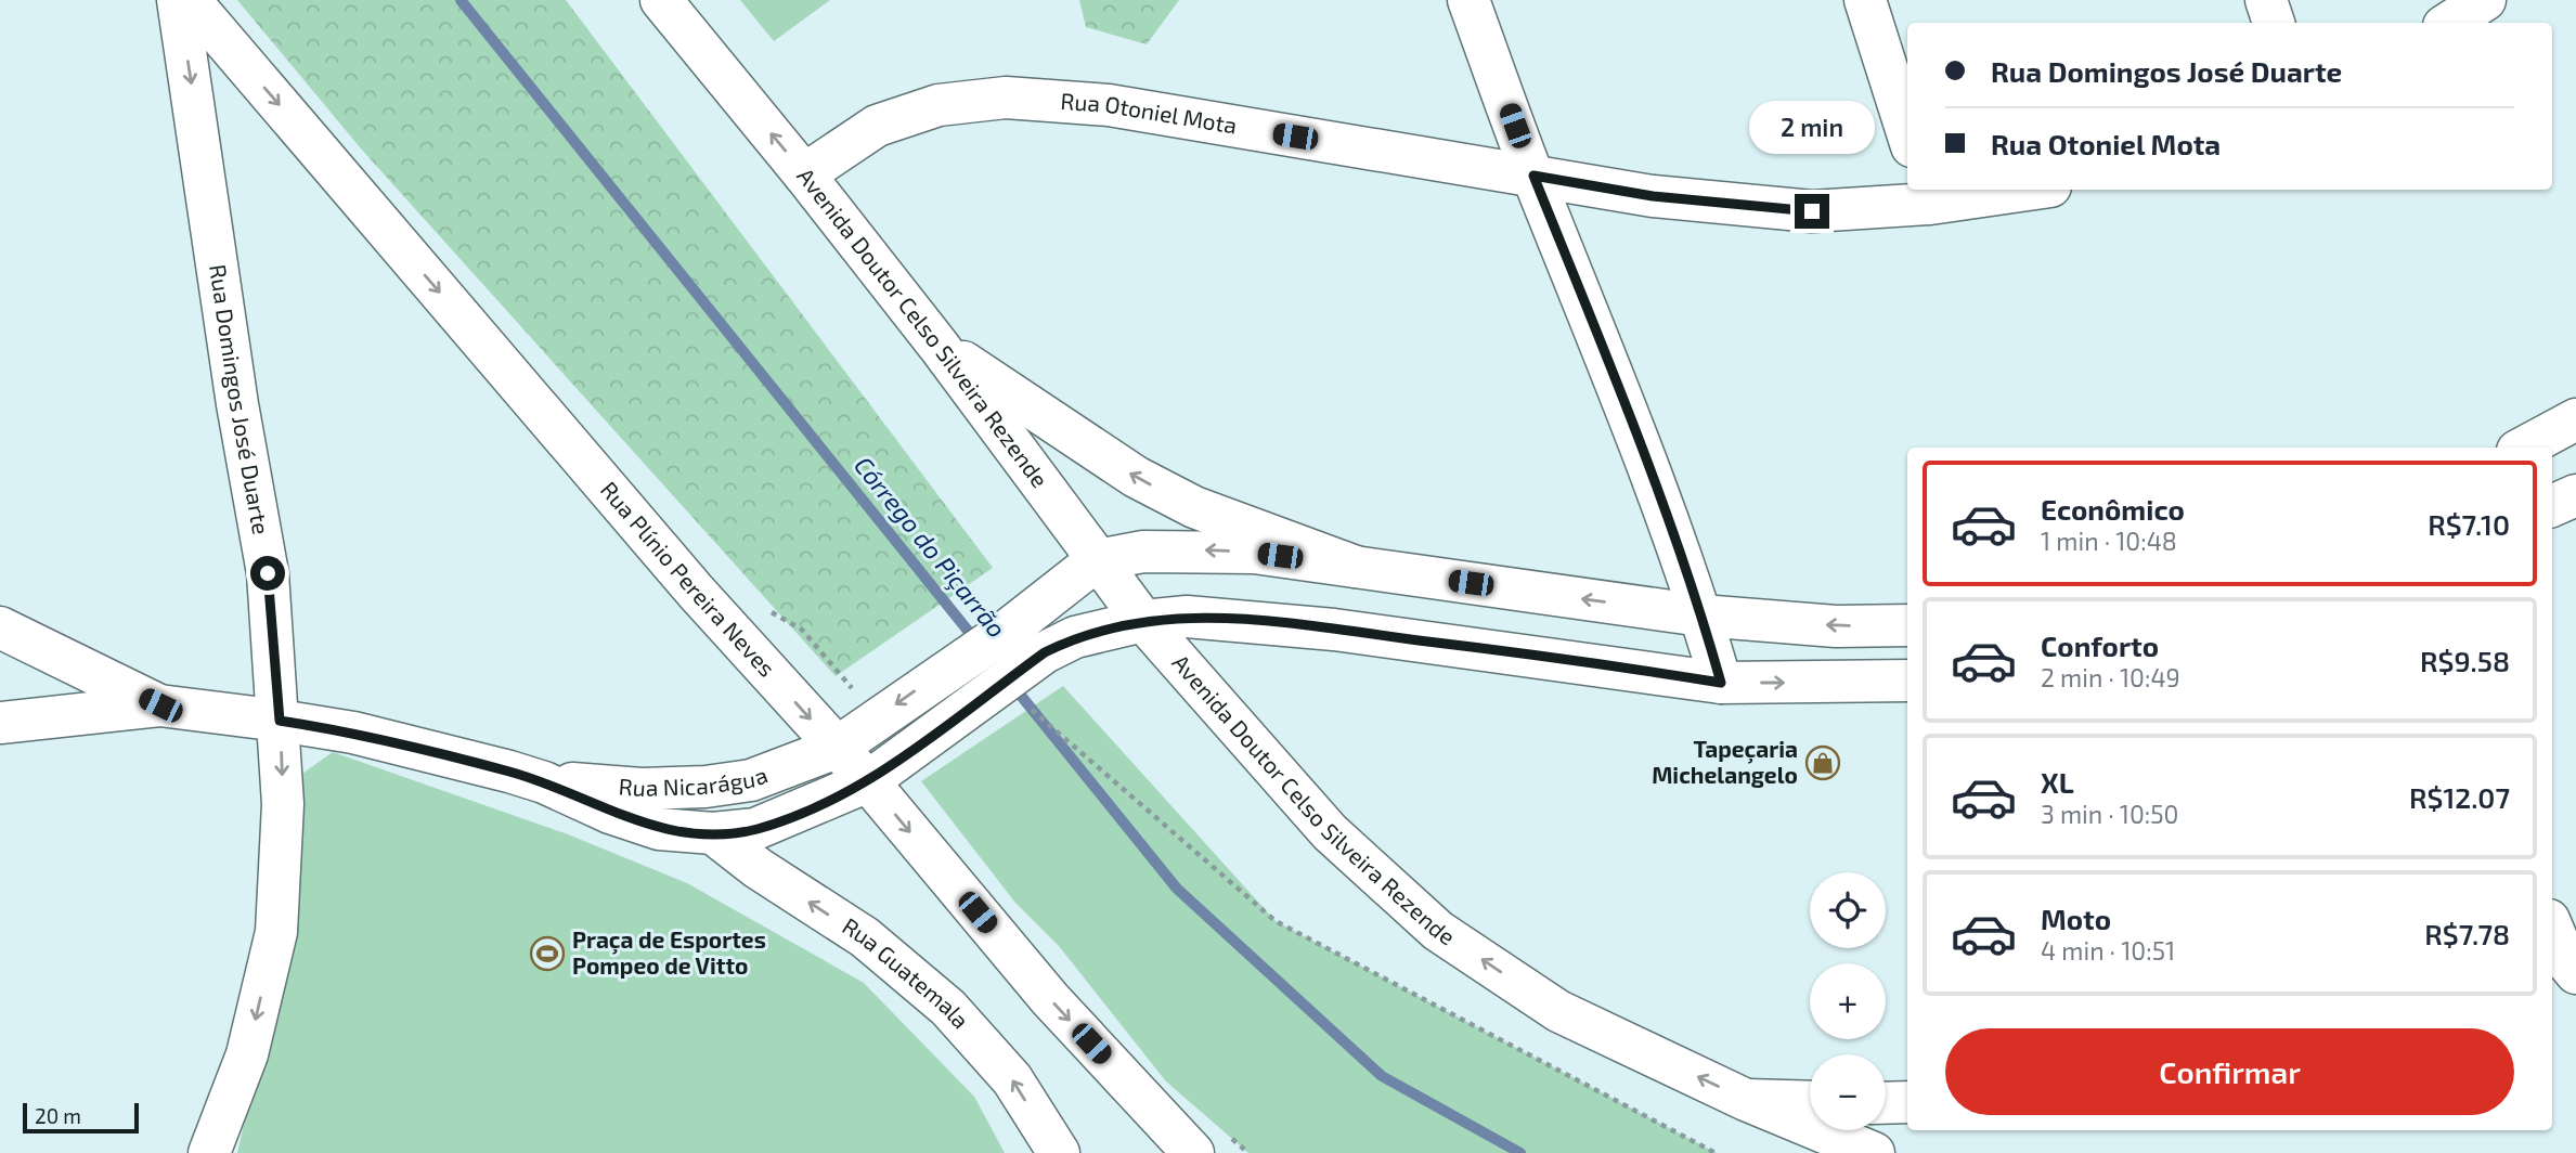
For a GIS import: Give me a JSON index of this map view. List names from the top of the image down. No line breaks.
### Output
{"streets":{"main road":["Rua Otoniel Mota","Avenida Doutor Celso Silveira Rezende","Rua Domingos José Duarte","Rua Plínio Pereira Neves","Rua Nicarágua","Rua Guatemala"]},"crossings":[["Rua Otoniel Mota","Avenida Doutor Celso Silveira Rezende"],["Avenida Doutor Celso Silveira Rezende","Rua Nicarágua"],["Rua Domingos José Duarte","Rua Nicarágua"],["Rua Plínio Pereira Neves","Rua Nicarágua"],["Rua Nicarágua","Rua Guatemala"]],"one_way":["Avenida Doutor Celso Silveira Rezende","Rua Domingos José Duarte","Rua Plínio Pereira Neves","Rua Guatemala"],"water":["Córrego do Piçarrão"],"places":{"shop":["Tapeçaria Michelangelo"],"sports":["Praça de Esportes Pompeo de Vitto"]},"scale_bar":"20 m","page":{"banner":["Rua Domingos José Duarte","Rua Otoniel Mota"],"bubble":"2 min","list":[{"name":"Econômico","note":"1 min · 10:48","value":"R$7.10"},{"name":"Conforto","note":"2 min · 10:49","value":"R$9.58"},{"name":"XL","note":"3 min · 10:50","value":"R$12.07"},{"name":"Moto","note":"4 min · 10:51","value":"R$7.78"}],"map_buttons":["+","−"],"buttons":"Confirmar","scale":"20 m"}}
